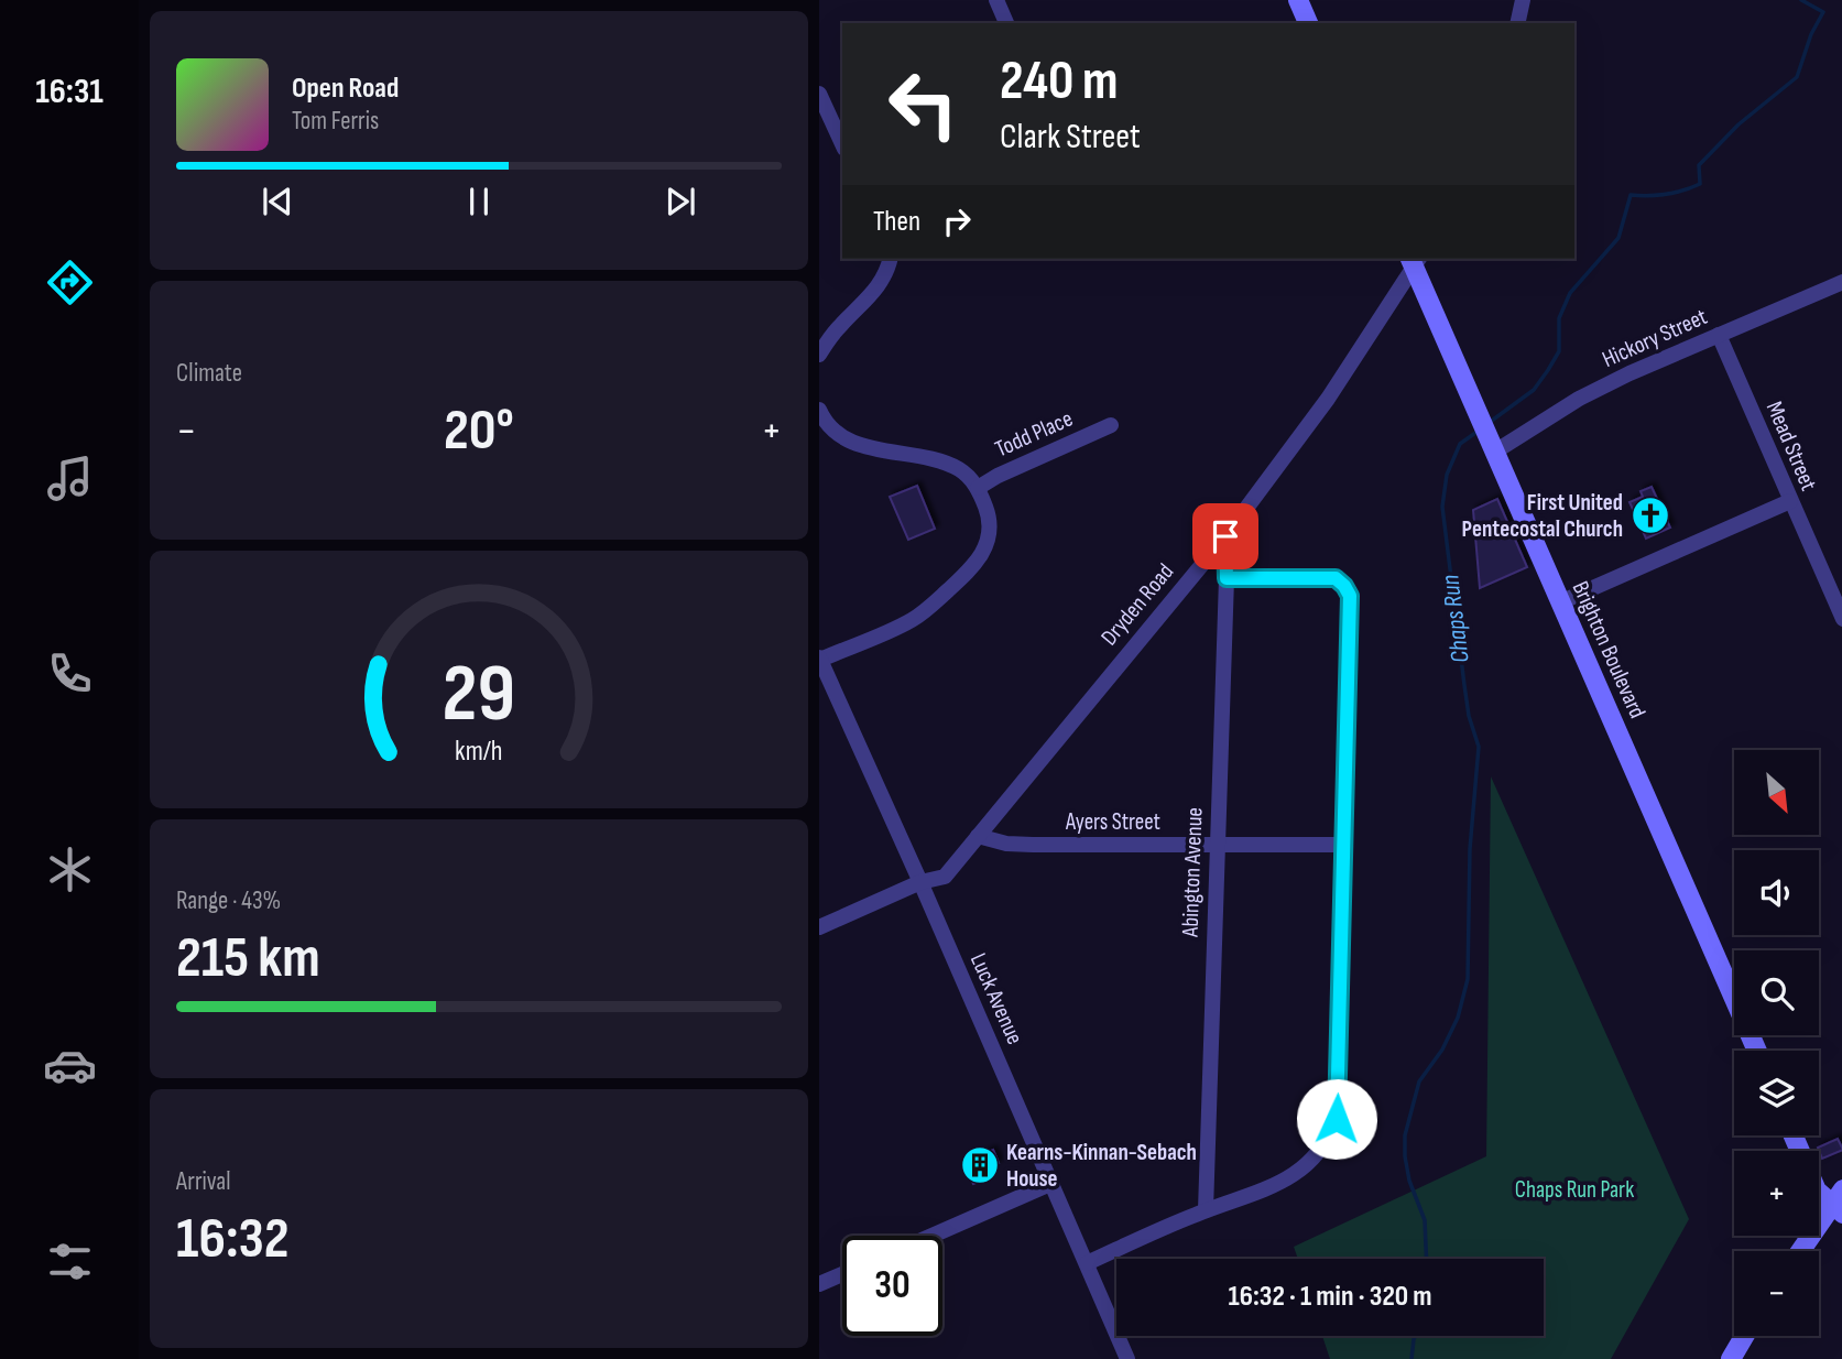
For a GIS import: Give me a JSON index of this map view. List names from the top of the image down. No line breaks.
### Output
{"streets":{"street":["Hickory Street","Todd Place","Mead Street","Dryden Road","Brighton Boulevard","Ayers Street","Abington Avenue","Luck Avenue"]},"crossings":[["Hickory Street","Mead Street"],["Hickory Street","Brighton Boulevard"],["Dryden Road","Brighton Boulevard"],["Dryden Road","Ayers Street"],["Dryden Road","Abington Avenue"],["Dryden Road","Luck Avenue"],["Ayers Street","Abington Avenue"]],"water":["Chaps Run"],"parks":["Chaps Run Park"],"places":{"church":["First United Pentecostal Church"],"building":["Kearns-Kinnan-Sebach House"]},"north":"bottom right","page":{"tabs":"16:31","turn":["240 m","Clark Street"],"song":["Open Road","Tom Ferris"],"then":"Then","tile":["Climate",["Range · 43%","215 km"],["Arrival","16:32"]],"heat":["−","20°","+"],"map_buttons":["+","−"],"limit":"30","trip":"16:32 · 1 min · 320 m","gauge":["29","km/h"]}}
